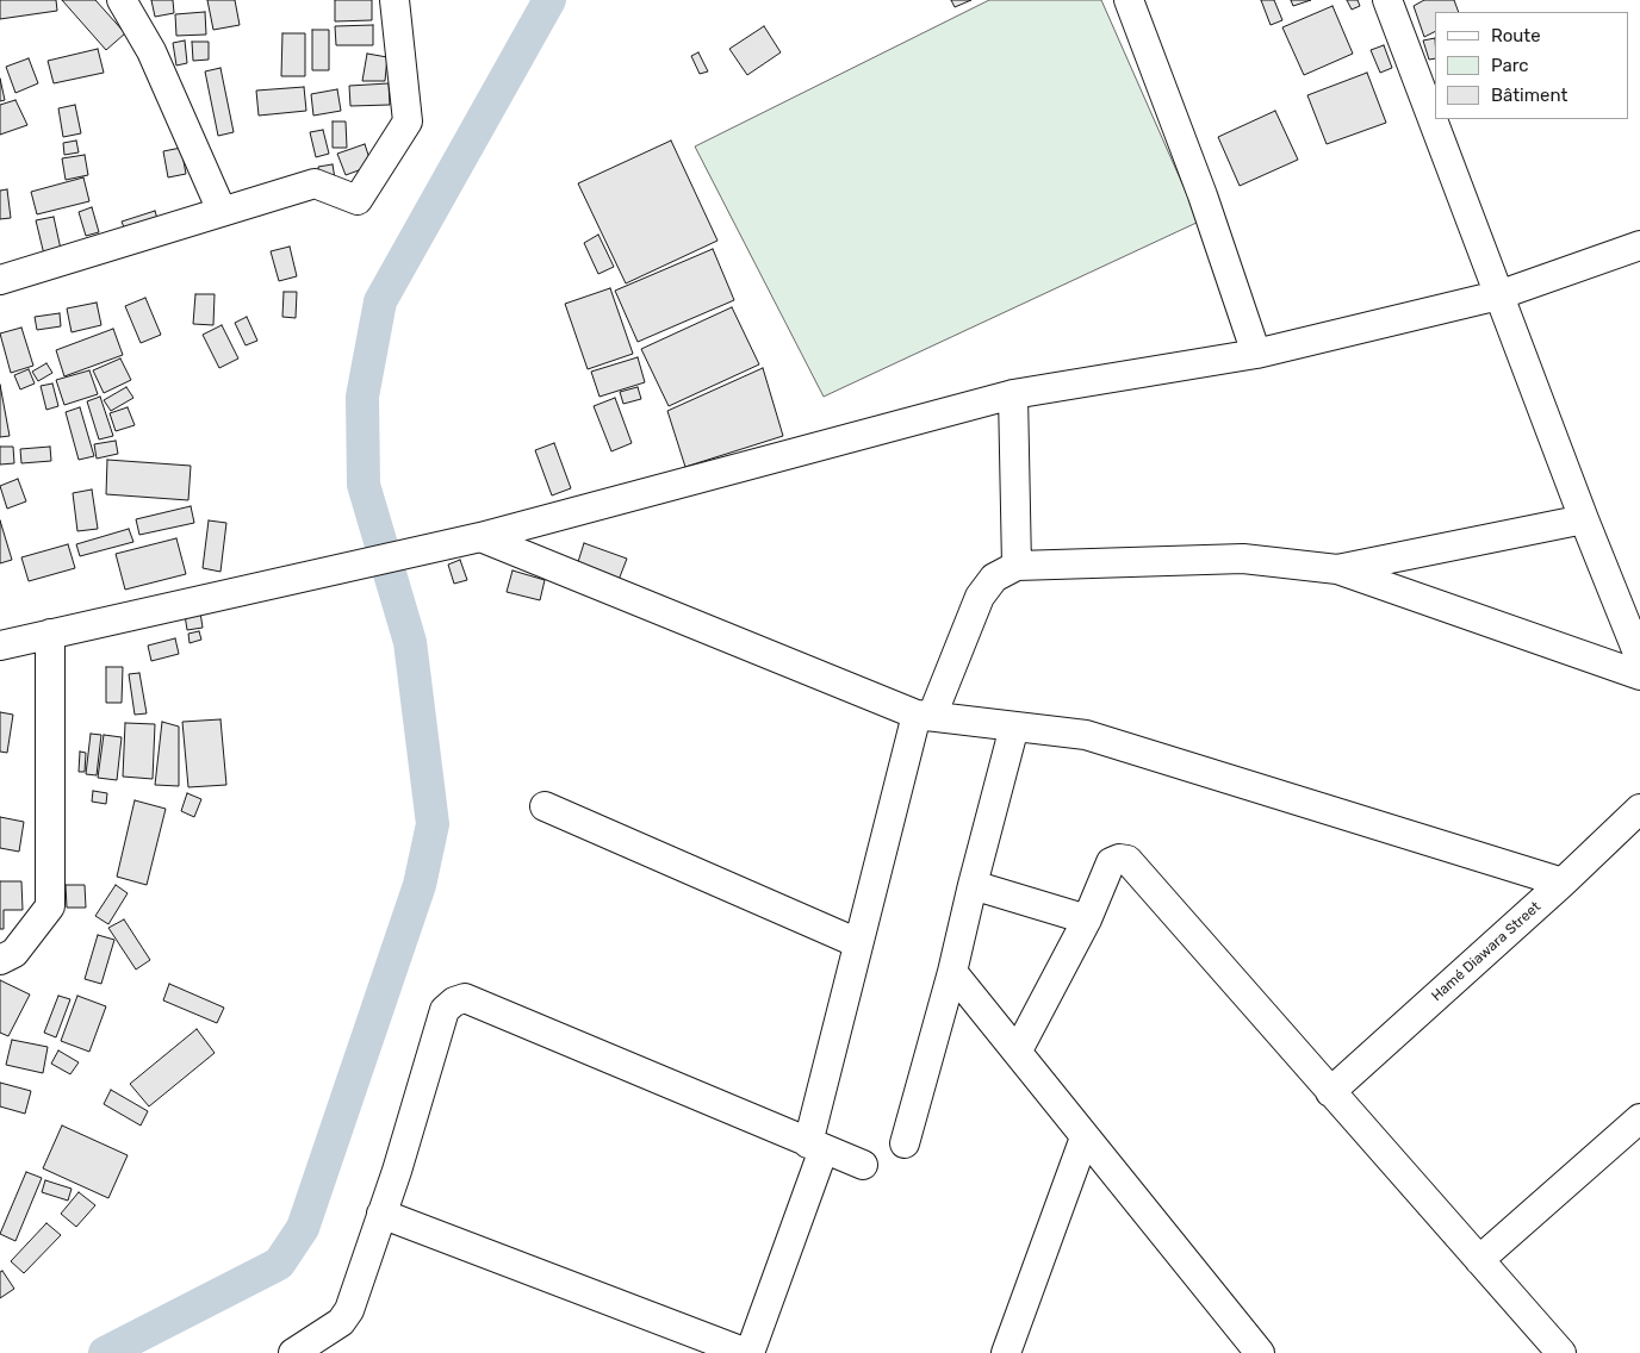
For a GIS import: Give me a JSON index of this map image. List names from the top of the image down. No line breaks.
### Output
{"streets":{"street":["Hamé Diawara Street"]},"legend":["Route","Parc","Bâtiment"]}
